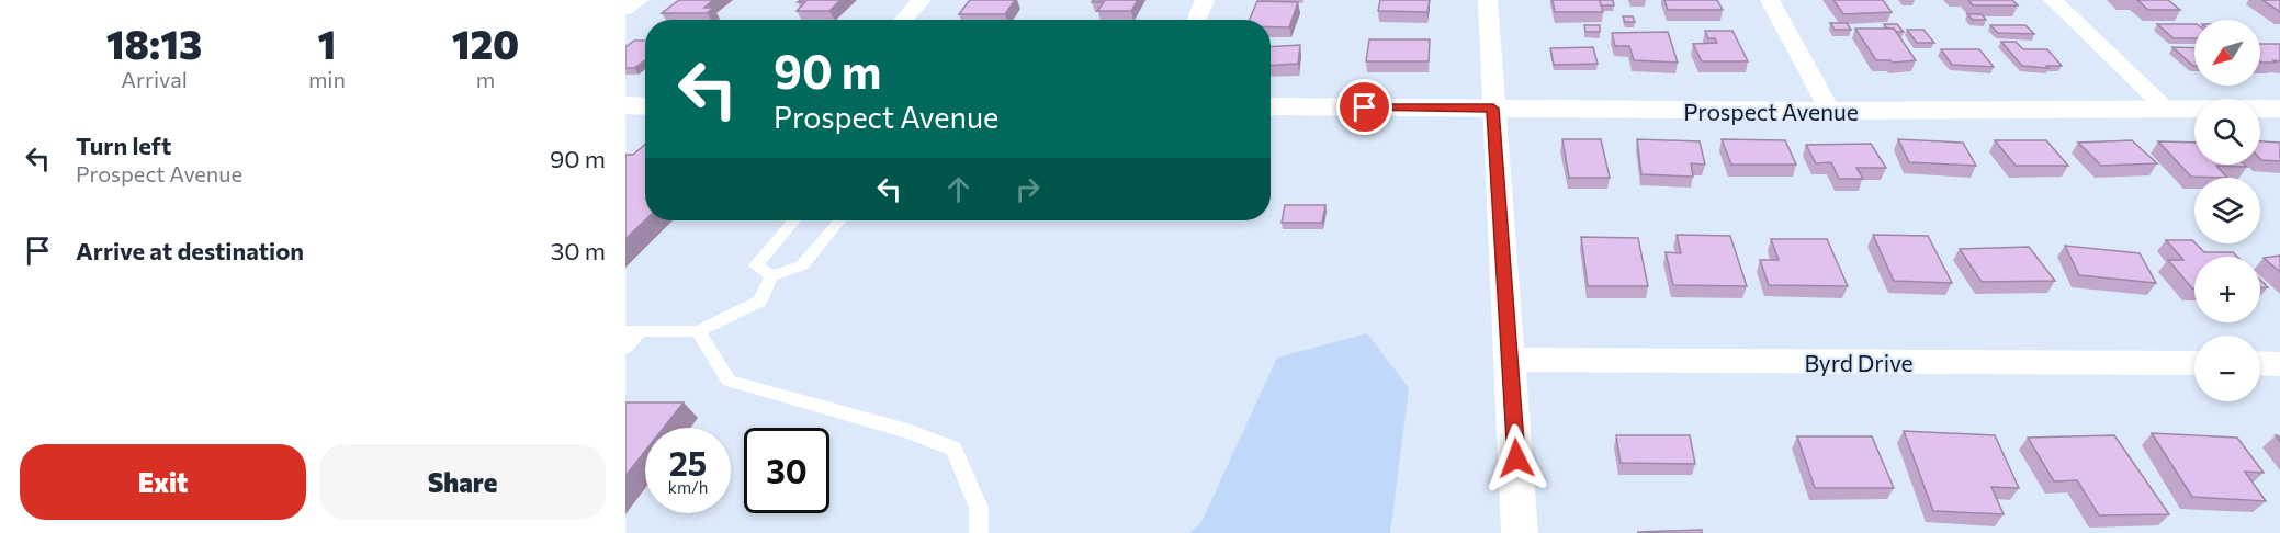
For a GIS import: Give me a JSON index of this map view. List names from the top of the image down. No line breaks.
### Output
{"streets":{"street":["Prospect Avenue","Byrd Drive"]},"north":"bottom left","page":{"eta":["18:13","Arrival","1","min","120","m"],"map_buttons":["+","−"],"turn":["90 m","Prospect Avenue"],"list":[{"name":"Turn left","note":"Prospect Avenue","value":"90 m"},{"name":"Arrive at destination","value":"30 m"}],"speed":"25 km/h","limit":"30","buttons":["Exit","Share"]}}
